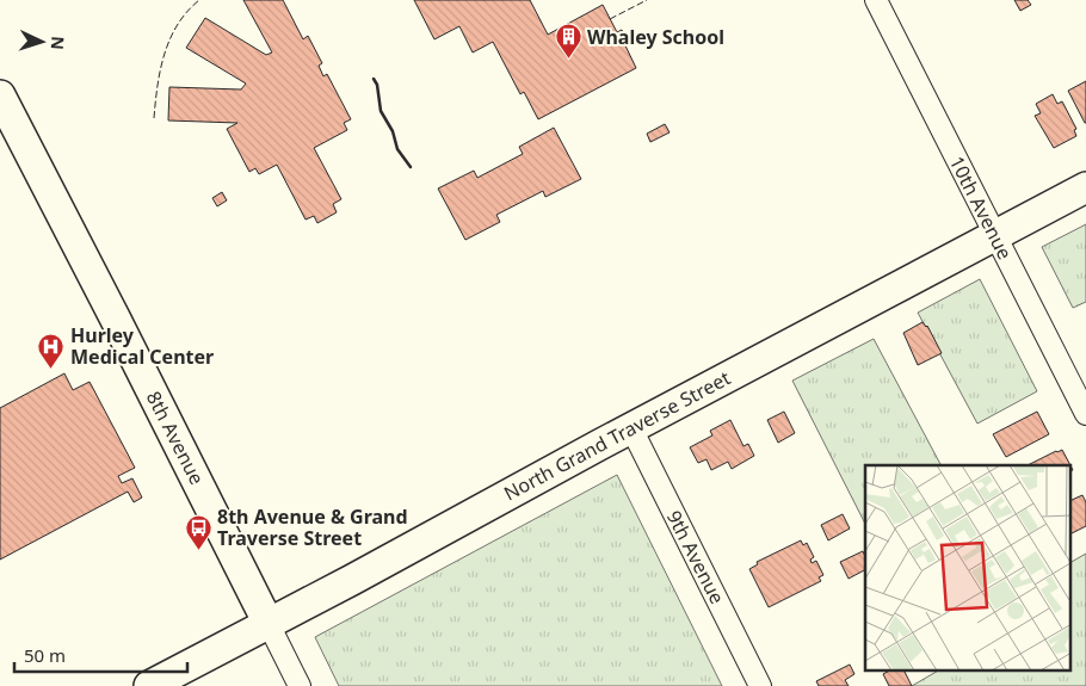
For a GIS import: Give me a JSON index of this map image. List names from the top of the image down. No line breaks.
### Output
{"streets":{"street":["10th Avenue","North Grand Traverse Street","8th Avenue","9th Avenue"]},"crossings":[["10th Avenue","North Grand Traverse Street"],["North Grand Traverse Street","8th Avenue"],["North Grand Traverse Street","9th Avenue"]],"places":{"building":["Whaley School"],"hospital":["Hurley Medical Center"],"bus stop":["8th Avenue & Grand Traverse Street"]},"scale_bar":"50 m","north":"right"}
